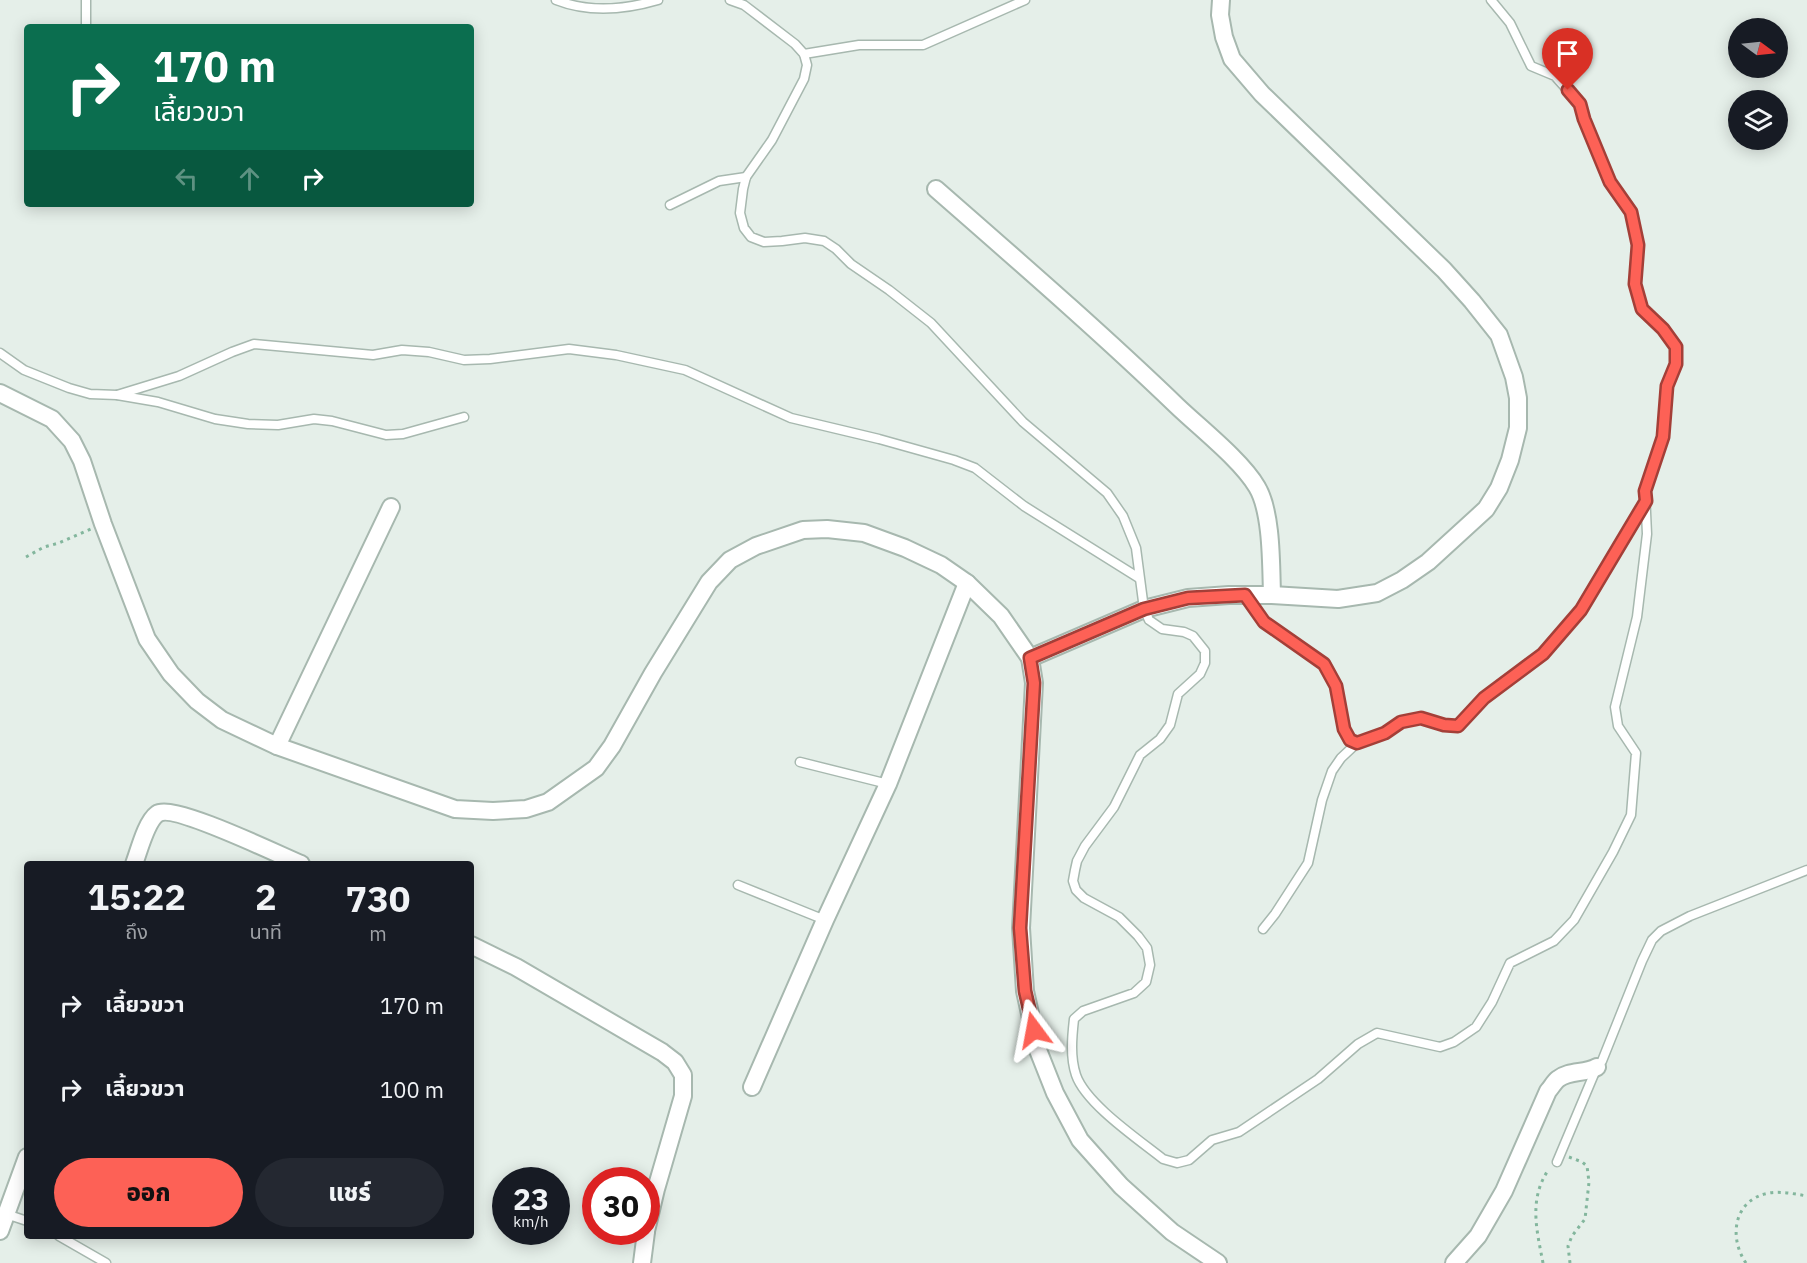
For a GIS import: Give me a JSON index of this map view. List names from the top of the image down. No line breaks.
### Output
{"north":"right","page":{"turn":["170 m","เลี้ยวขวา"],"eta":["15:22","ถึง","2","นาที","730","m"],"list":[{"name":"เลี้ยวขวา","value":"170 m"},{"name":"เลี้ยวขวา","value":"100 m"}],"buttons":["ออก","แชร์"],"speed":"23 km/h","limit":"30"}}
